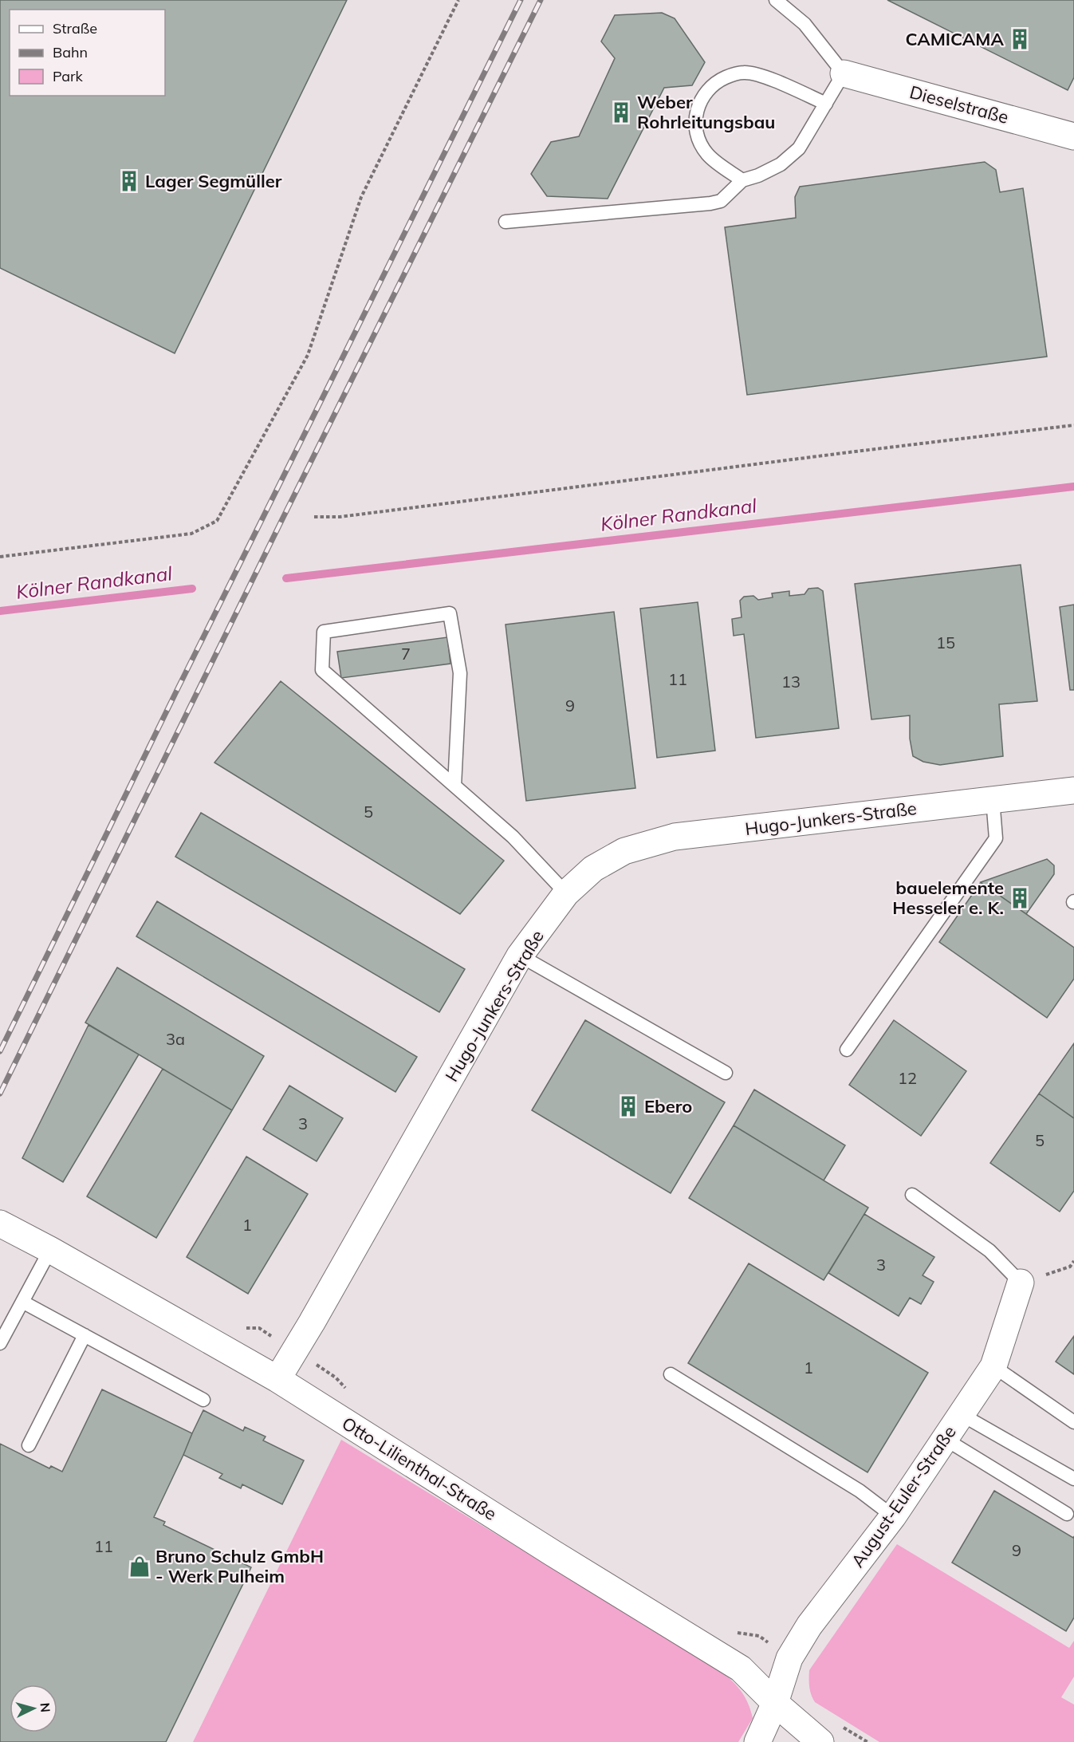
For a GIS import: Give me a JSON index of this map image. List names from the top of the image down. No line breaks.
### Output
{"streets":{"street":["Dieselstraße","Hugo-Junkers-Straße","Otto-Lilienthal-Straße","August-Euler-Straße"]},"crossings":[["Hugo-Junkers-Straße","Otto-Lilienthal-Straße"],["Otto-Lilienthal-Straße","August-Euler-Straße"]],"water":["Kölner Randkanal"],"places":{"building":["CAMICAMA","Weber Rohrleitungsbau","Lager Segmüller","bauelemente Hesseler e. K.","Ebero"],"shop":["Bruno Schulz GmbH - Werk Pulheim"]},"house_numbers":["15","7","11","13","9","5","3a","12","3","5","1","3","1","11","9"],"legend":["Straße","Bahn","Park"],"north":"right"}
